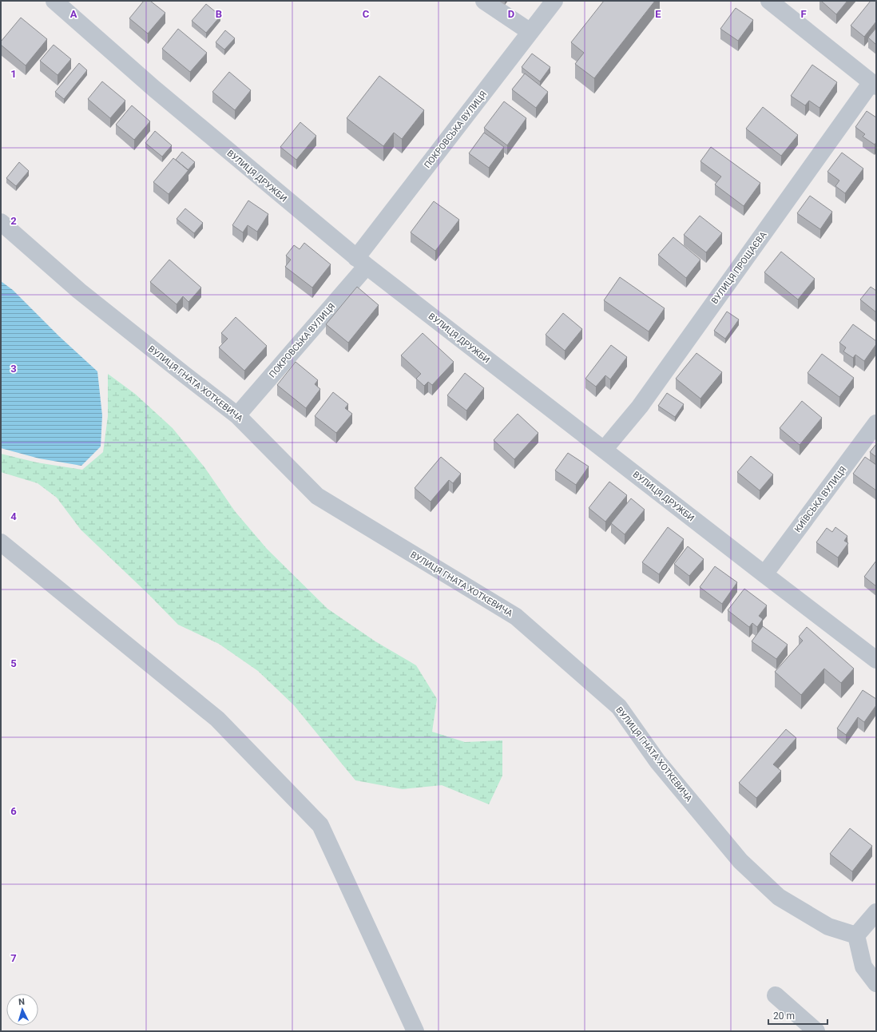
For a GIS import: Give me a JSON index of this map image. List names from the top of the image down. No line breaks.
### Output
{"streets":{"street":["ПОКРОВСЬКА ВУЛИЦЯ","ВУЛИЦЯ ДРУЖБИ","ВУЛИЦЯ ПРОЩАЄВА","ВУЛИЦЯ ГНАТА ХОТКЕВИЧА","КИЇВСЬКА ВУЛИЦЯ"]},"crossings":[["ПОКРОВСЬКА ВУЛИЦЯ","ВУЛИЦЯ ДРУЖБИ"],["ПОКРОВСЬКА ВУЛИЦЯ","ВУЛИЦЯ ГНАТА ХОТКЕВИЧА"],["ВУЛИЦЯ ДРУЖБИ","ВУЛИЦЯ ПРОЩАЄВА"],["ВУЛИЦЯ ДРУЖБИ","КИЇВСЬКА ВУЛИЦЯ"]],"scale_bar":"20 m","north":"top","grid":{"columns":["A","B","C","D","E","F"],"rows":["1","2","3","4","5","6","7"]}}
